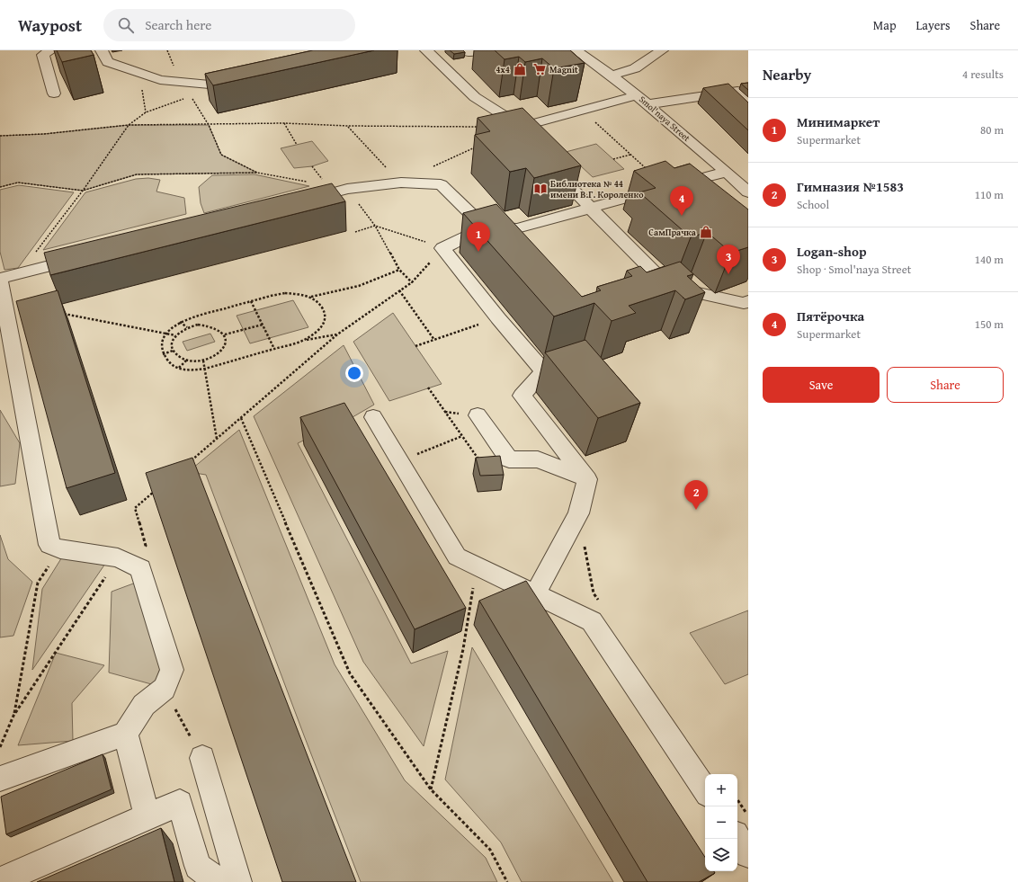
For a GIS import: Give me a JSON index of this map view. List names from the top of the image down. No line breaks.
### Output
{"streets":{"street":["Smol'naya Street"]},"places":{"shop":["4х4","СамПрачка"],"supermarket":["Magnit"],"library":["Библиотека № 44 имени В.Г. Короленко"]},"page":{"header":"Waypost","search":"Search here","nav":["Map","Layers","Share"],"heading":["Nearby","4 results"],"list":[{"mark":"1","name":"Минимаркет","note":"Supermarket","value":"80 m"},{"mark":"2","name":"Гимназия №1583","note":"School","value":"110 m"},{"mark":"3","name":"Logan-shop","note":"Shop · Smol'naya Street","value":"140 m"},{"mark":"4","name":"Пятёрочка","note":"Supermarket","value":"150 m"}],"pins":["4","1","3","2"],"buttons":["Save","Share"],"map_buttons":["+","−"]}}
